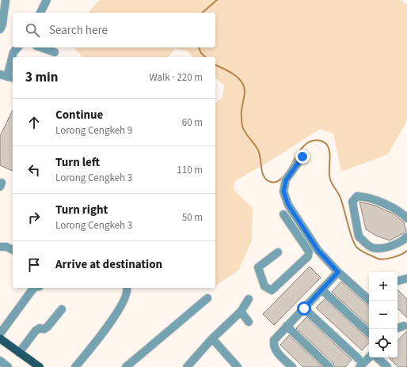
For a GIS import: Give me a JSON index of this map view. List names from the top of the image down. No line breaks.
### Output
{"page":{"search":"Search here","heading":["3 min","Walk · 220 m"],"list":[["Continue","Lorong Cengkeh 9","60 m"],["Turn left","Lorong Cengkeh 3","110 m"],["Turn right","Lorong Cengkeh 3","50 m"],"Arrive at destination"],"map_buttons":["+","−"]}}
